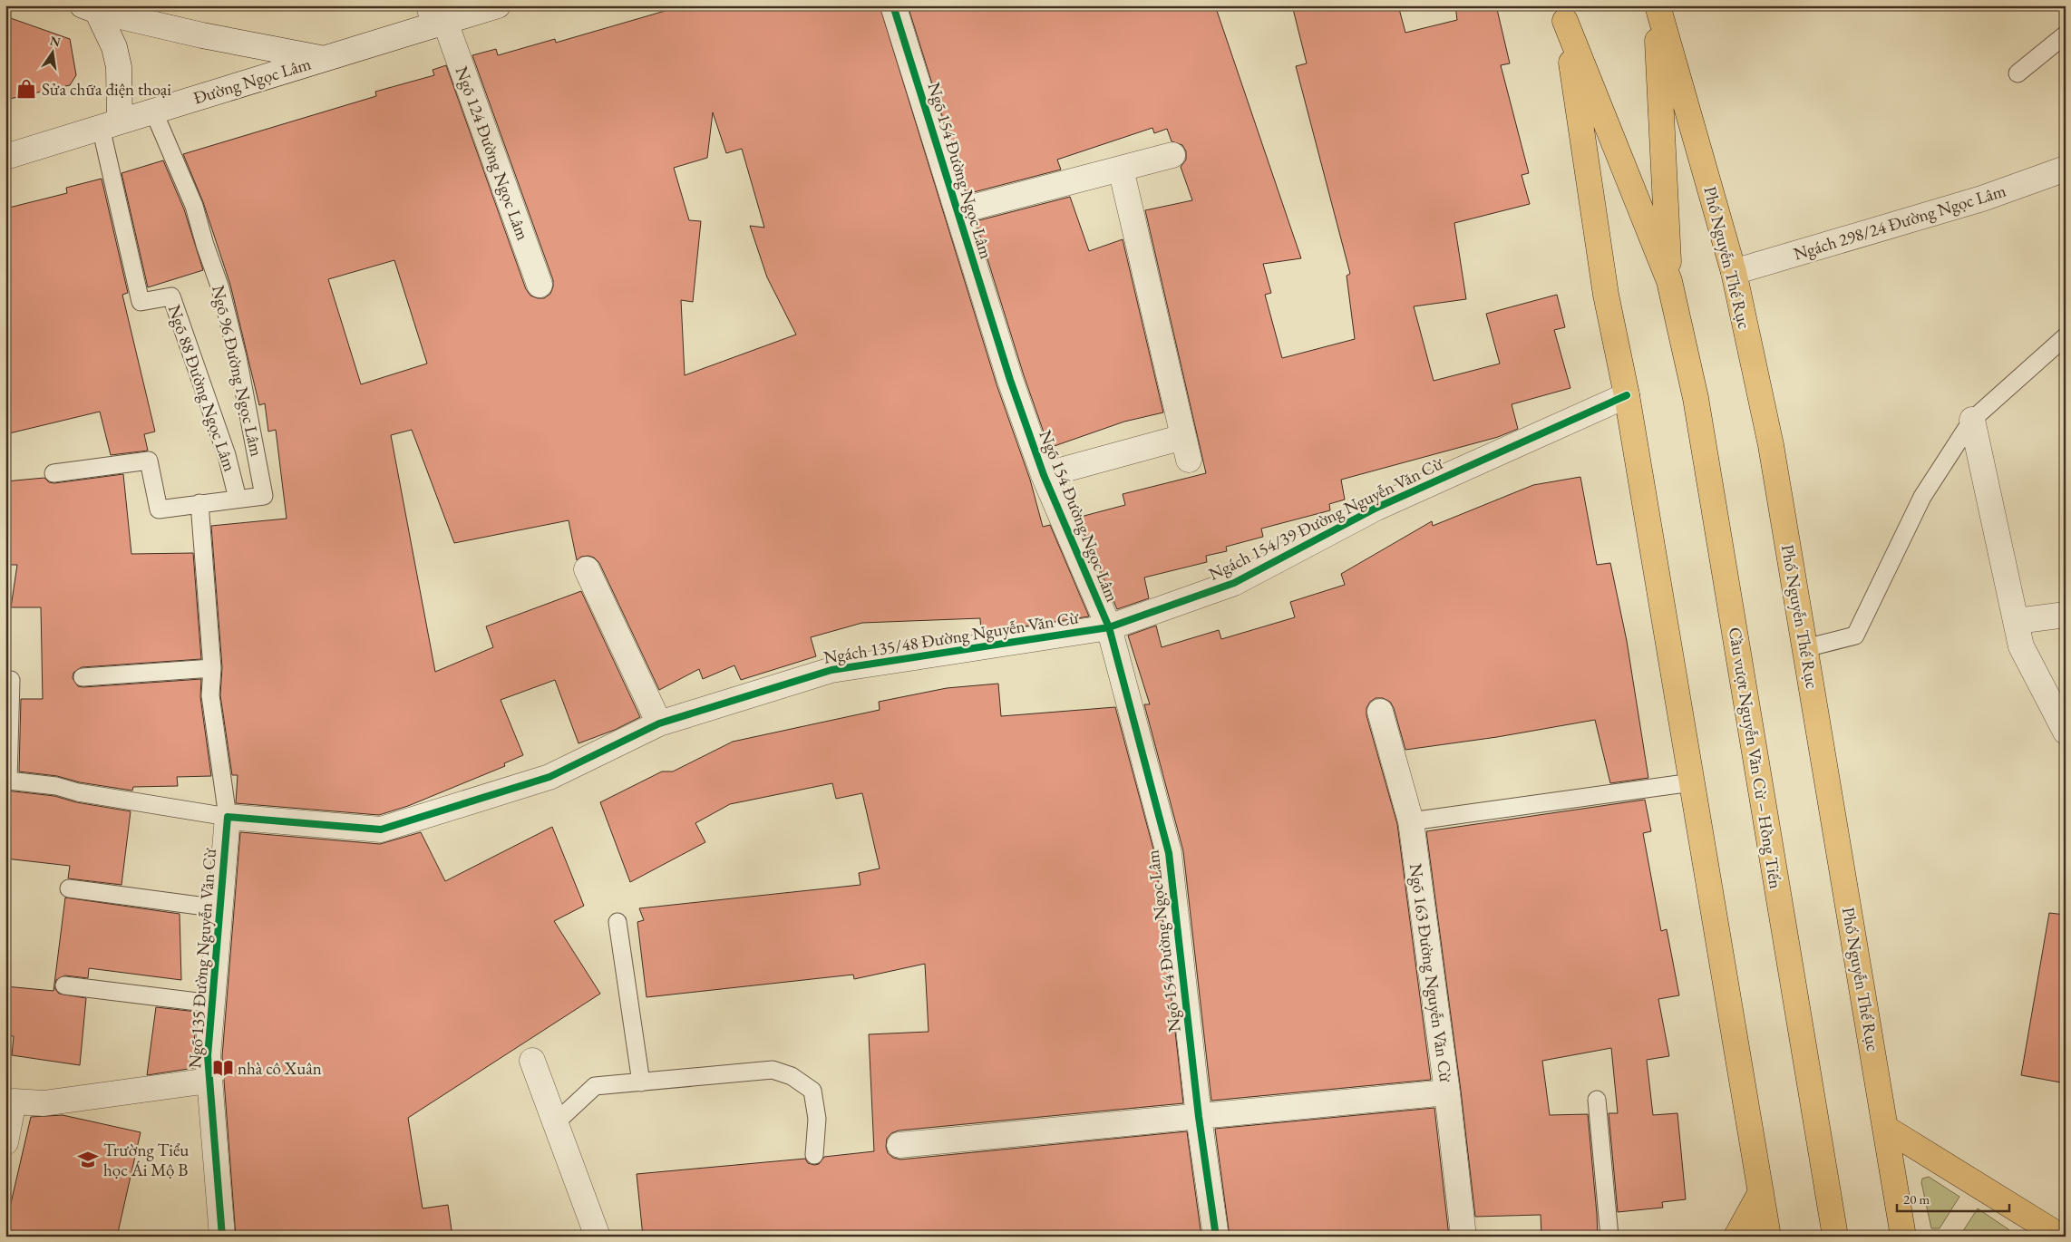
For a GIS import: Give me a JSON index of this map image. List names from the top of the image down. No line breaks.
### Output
{"streets":{"main road":["Phố Nguyễn Thế Rục","Cầu vượt Nguyễn Văn Cừ – Hồng Tiến"],"street":["Đường Ngọc Lâm","Ngõ 124 Đường Ngọc Lâm","Ngõ 154 Đường Ngọc Lâm","Ngách 298/24 Đường Ngọc Lâm","Ngách 154/39 Đường Nguyễn Văn Cừ","Ngách 135/48 Đường Nguyễn Văn Cừ","Ngõ 135 Đường Nguyễn Văn Cừ","Ngõ 163 Đường Nguyễn Văn Cừ"],"lane":["Ngõ 96 Đường Ngọc Lâm","Ngõ 88 Đường Ngọc Lâm"]},"crossings":[["Đường Ngọc Lâm","Ngõ 124 Đường Ngọc Lâm"],["Đường Ngọc Lâm","Ngõ 96 Đường Ngọc Lâm"],["Đường Ngọc Lâm","Ngõ 88 Đường Ngọc Lâm"],["Ngõ 154 Đường Ngọc Lâm","Ngách 154/39 Đường Nguyễn Văn Cừ"],["Ngõ 154 Đường Ngọc Lâm","Ngách 135/48 Đường Nguyễn Văn Cừ"],["Ngách 298/24 Đường Ngọc Lâm","Phố Nguyễn Thế Rục"],["Ngõ 96 Đường Ngọc Lâm","Ngõ 88 Đường Ngọc Lâm"],["Ngõ 96 Đường Ngọc Lâm","Ngõ 135 Đường Nguyễn Văn Cừ"],["Ngách 154/39 Đường Nguyễn Văn Cừ","Ngách 135/48 Đường Nguyễn Văn Cừ"],["Ngách 135/48 Đường Nguyễn Văn Cừ","Ngõ 135 Đường Nguyễn Văn Cừ"]],"places":{"shop":["Sửa chữa điện thoại"],"library":["nhà cô Xuân"],"school or university":["Trường Tiểu học Ái Mộ B"]},"scale_bar":"20 m","north":"top"}
